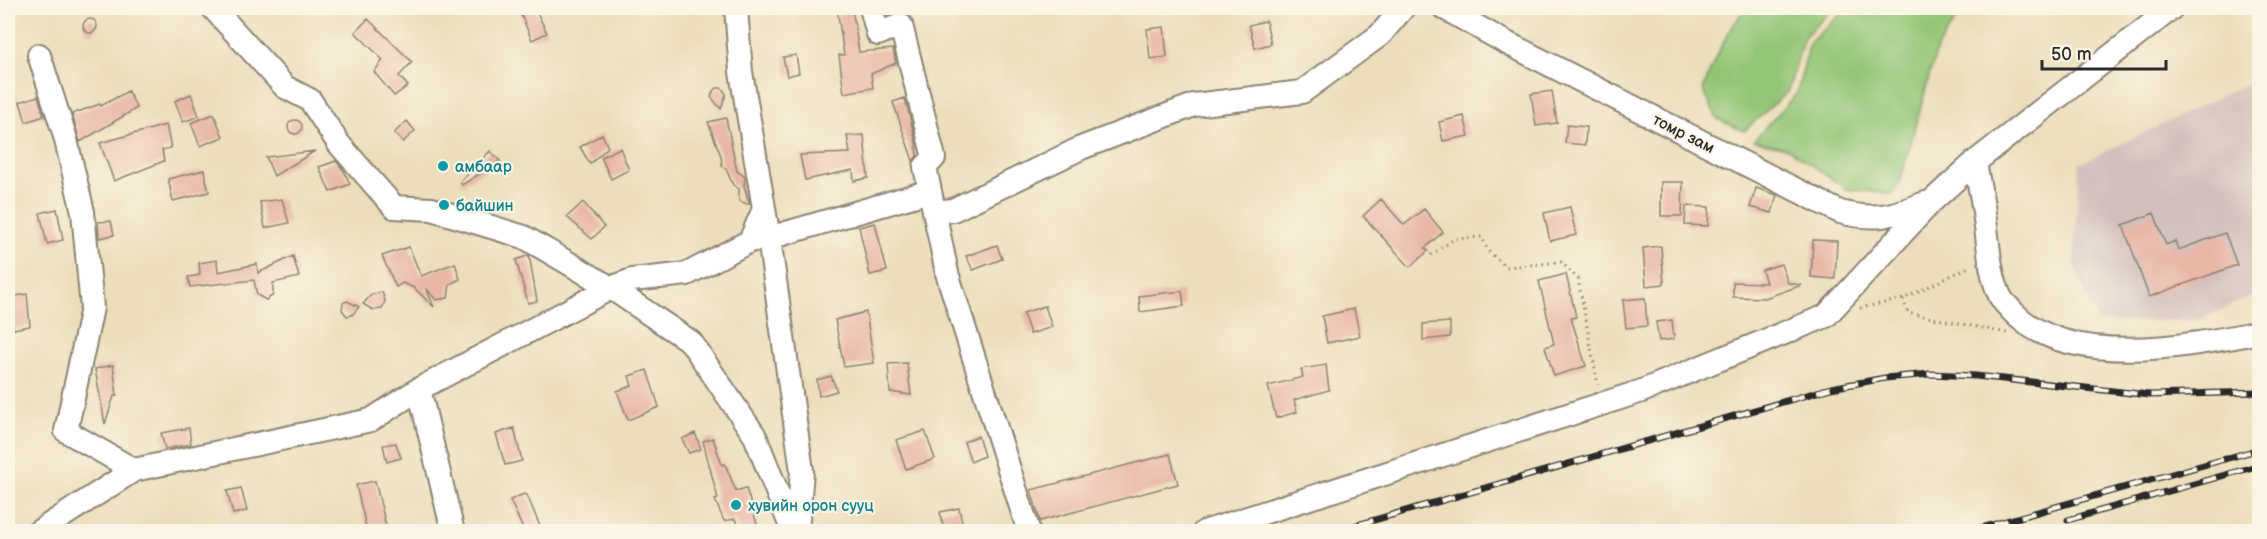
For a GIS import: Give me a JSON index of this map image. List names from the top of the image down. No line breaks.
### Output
{"streets":{"street":["томр зам"]},"places":["амбаар","байшин","хувийн орон сууц"],"scale_bar":"50 m"}
